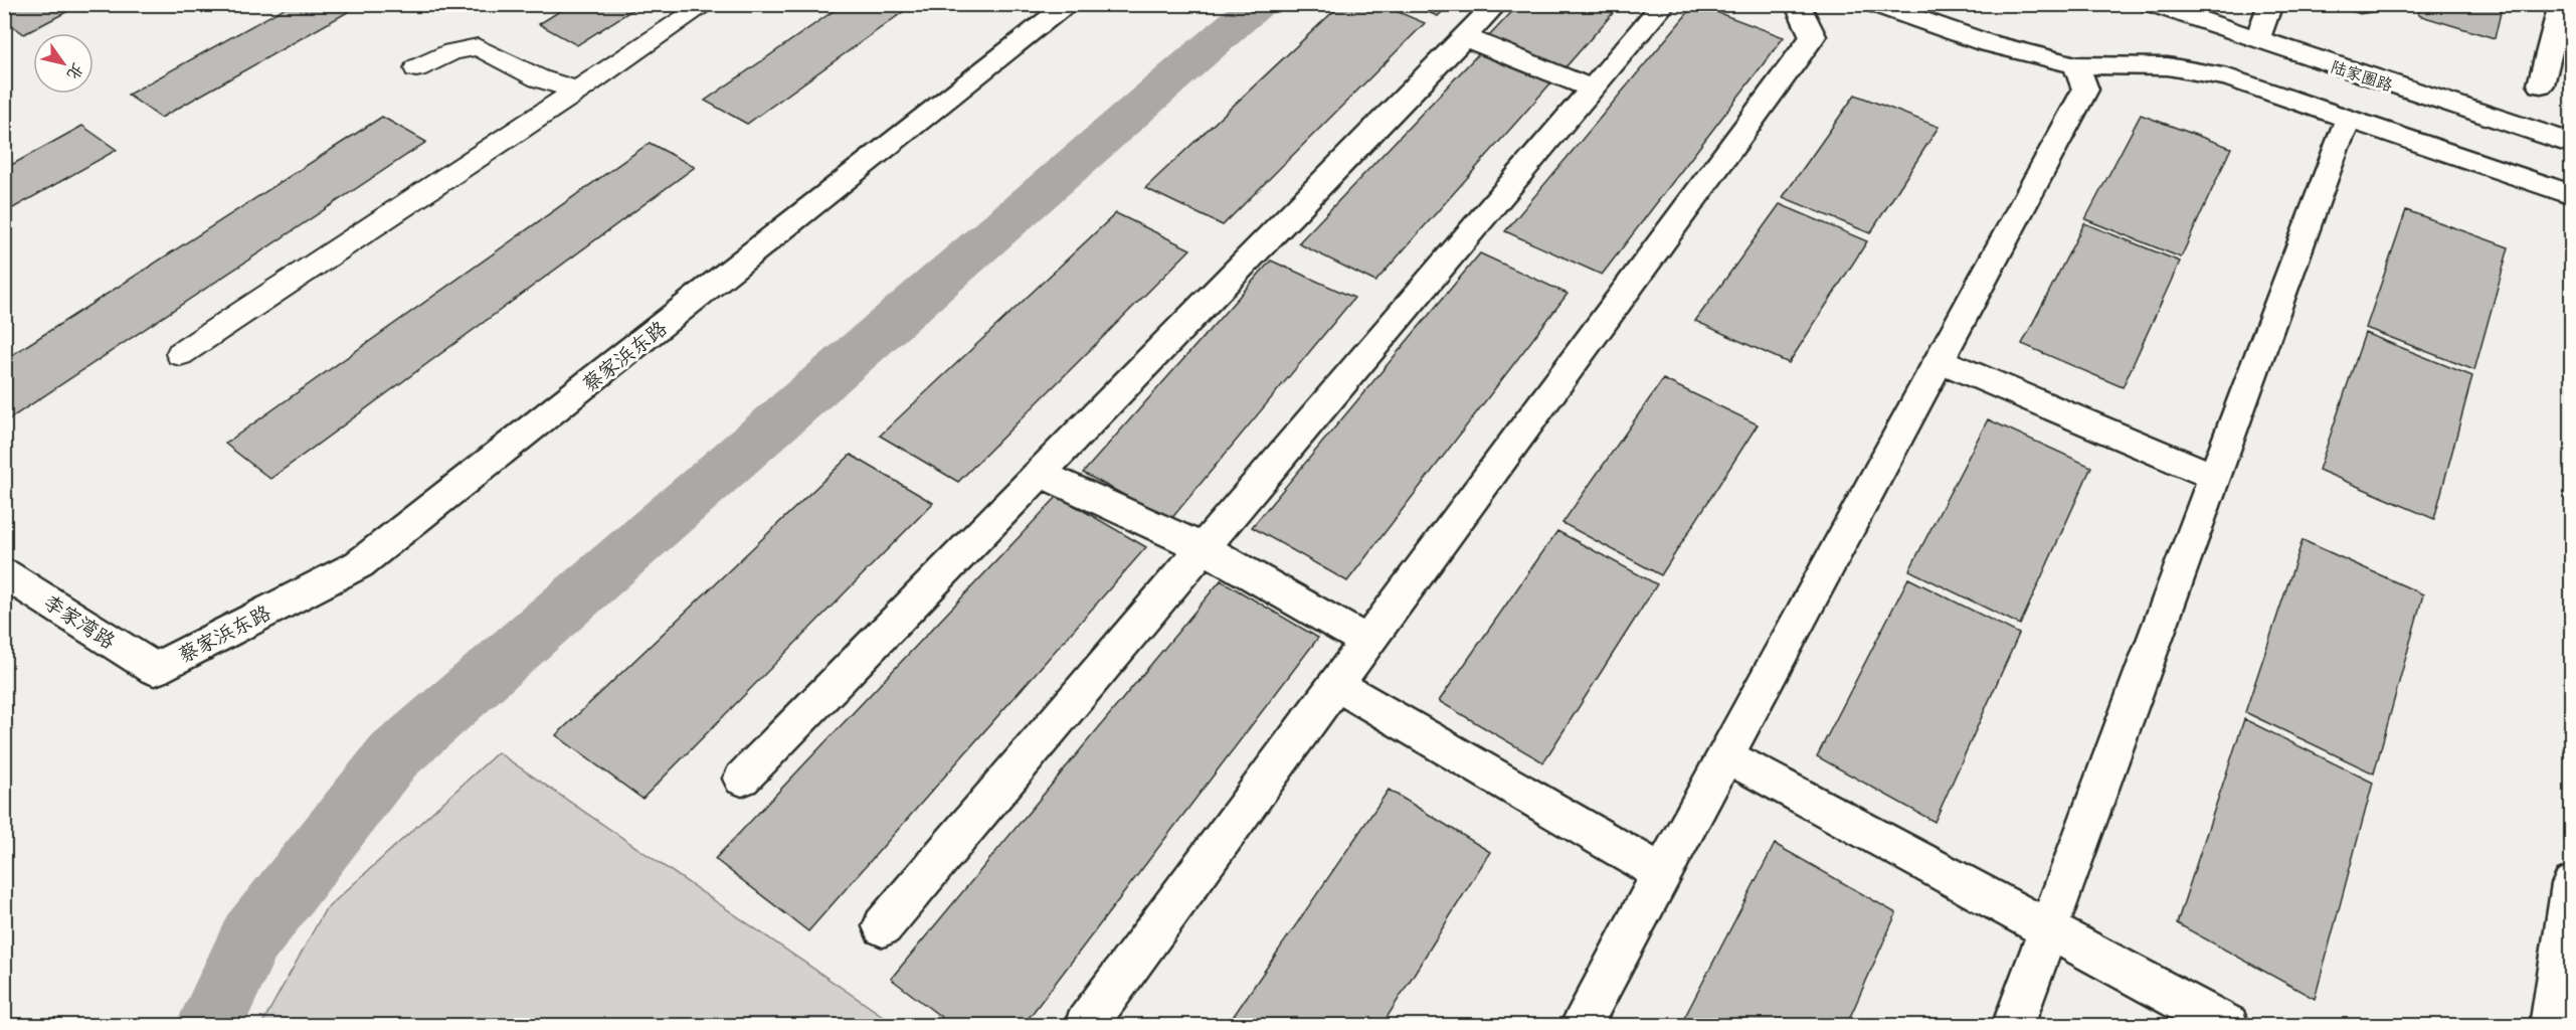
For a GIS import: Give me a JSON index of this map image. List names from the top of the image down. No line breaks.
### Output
{"streets":{"street":["陆家圈路","蔡家浜东路","李家湾路"]},"crossings":[["蔡家浜东路","李家湾路"]],"north":"bottom right"}
